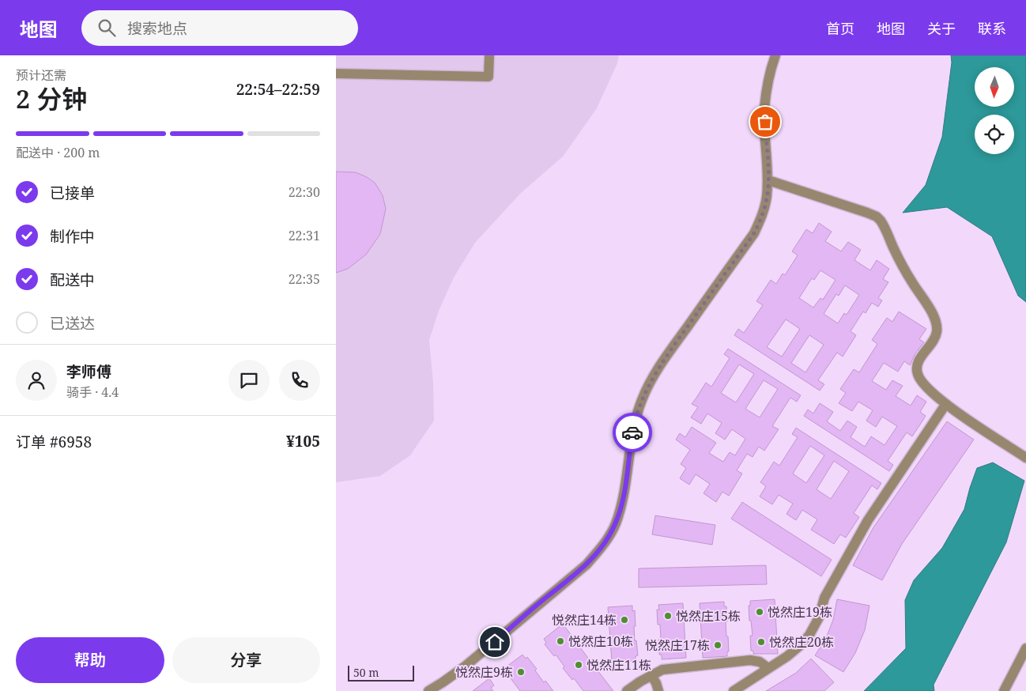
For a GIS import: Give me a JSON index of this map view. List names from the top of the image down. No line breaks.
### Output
{"places":["悦然庄19栋","悦然庄15栋","悦然庄14栋","悦然庄10栋","悦然庄20栋","悦然庄17栋","悦然庄11栋","悦然庄9栋"],"scale_bar":"50 m","north":"bottom","page":{"header":"地图","search":"搜索地点","nav":["首页","地图","关于","联系"],"heading":["2 分钟","预计还需","22:54–22:59"],"panel":["李师傅","骑手 · 4.4","订单 #6958","¥105"],"bar":"配送中 · 200 m","list":[["已接单","22:30"],["制作中","22:31"],["配送中","22:35"],"已送达"],"buttons":["帮助","分享"],"scale":"50 m"}}
